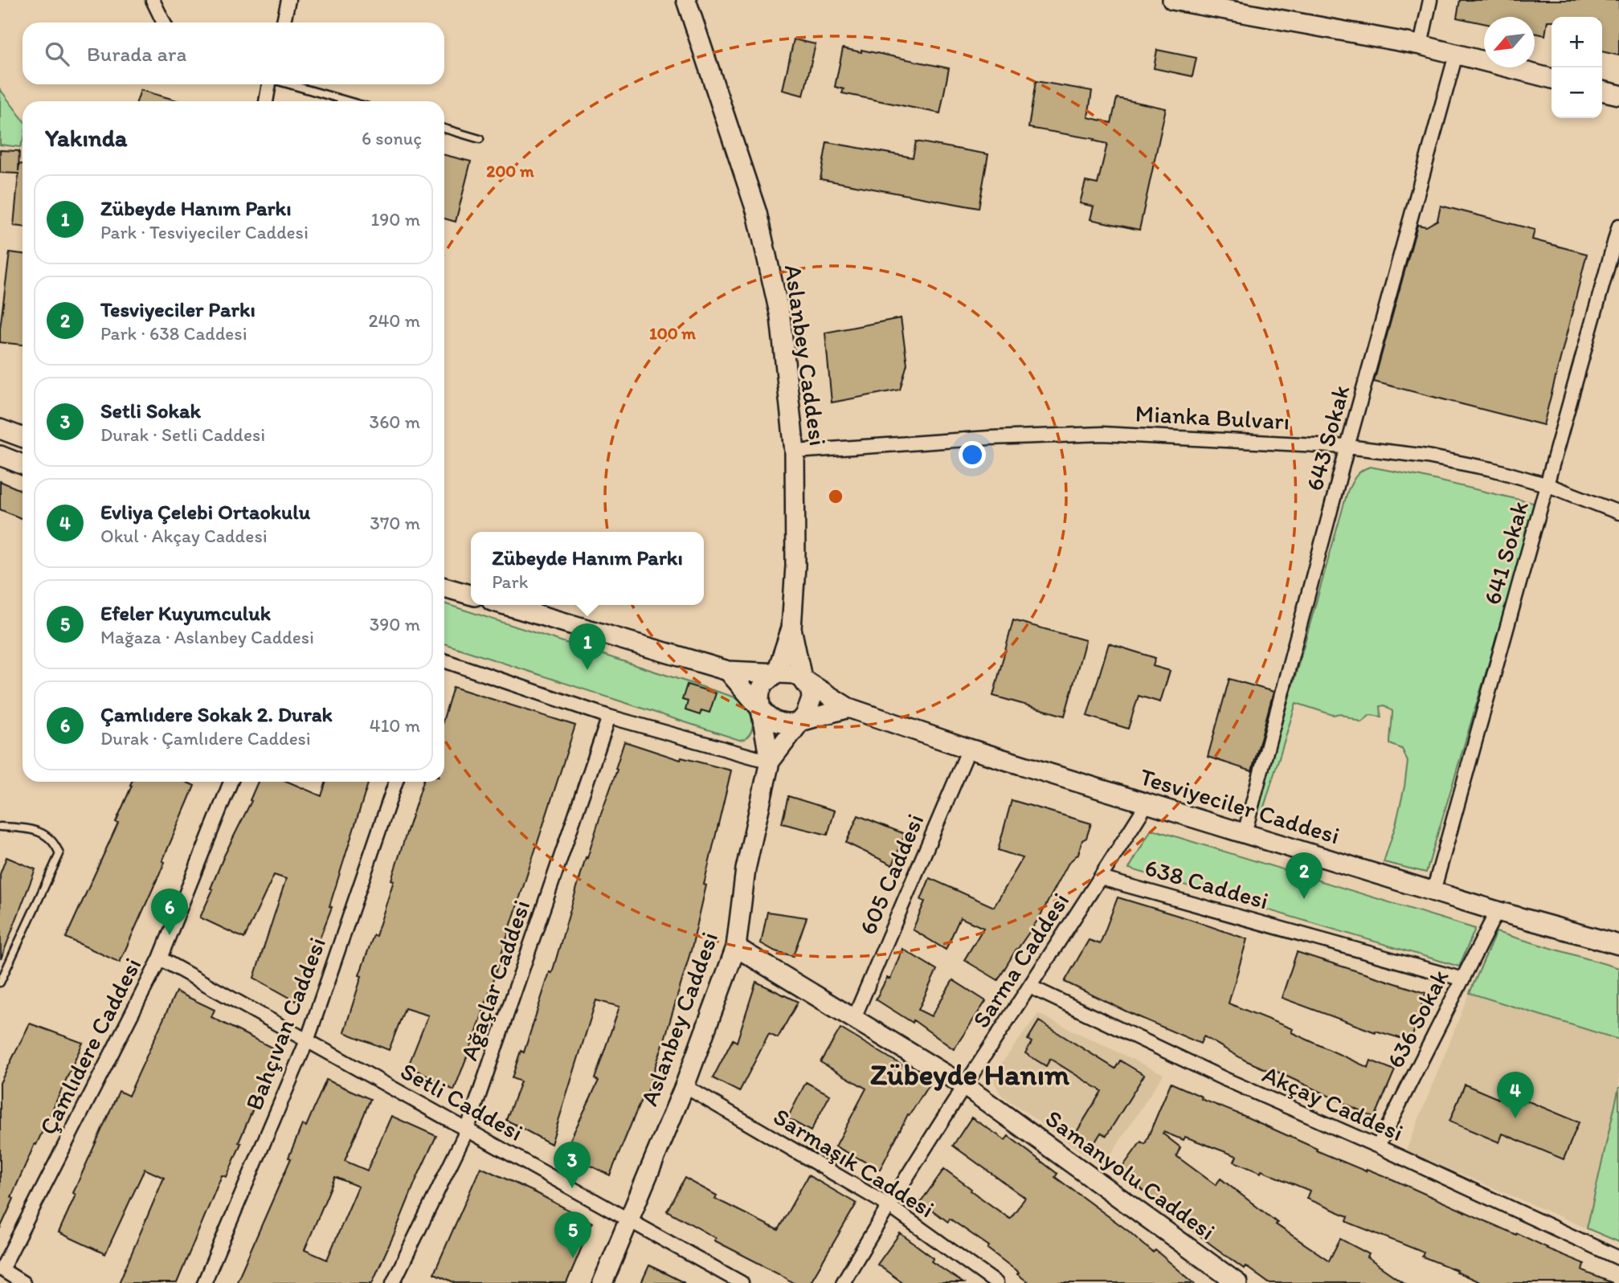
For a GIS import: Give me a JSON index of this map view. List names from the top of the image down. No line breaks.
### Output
{"streets":{"street":["Aslanbey Caddesi","Mianka Bulvarı","643 Sokak","641 Sokak","Tesviyeciler Caddesi","605 Caddesi","638 Caddesi","Sarma Caddesi","Ağaçlar Caddesi","636 Sokak","Bahçıvan Caddesi","Çamlıdere Caddesi","Setli Caddesi","Akçay Caddesi","Sarmaşık Caddesi","Samanyolu Caddesi"]},"crossings":[["Aslanbey Caddesi","Mianka Bulvarı"],["Aslanbey Caddesi","Setli Caddesi"],["Aslanbey Caddesi","Sarmaşık Caddesi"],["Aslanbey Caddesi","Samanyolu Caddesi"],["Mianka Bulvarı","643 Sokak"],["Mianka Bulvarı","641 Sokak"],["643 Sokak","Tesviyeciler Caddesi"],["641 Sokak","Tesviyeciler Caddesi"],["Tesviyeciler Caddesi","605 Caddesi"],["Tesviyeciler Caddesi","Sarma Caddesi"],["Tesviyeciler Caddesi","636 Sokak"],["605 Caddesi","Samanyolu Caddesi"],["638 Caddesi","Sarma Caddesi"],["638 Caddesi","636 Sokak"],["Sarma Caddesi","Akçay Caddesi"],["Sarma Caddesi","Sarmaşık Caddesi"],["Sarma Caddesi","Samanyolu Caddesi"],["Ağaçlar Caddesi","Setli Caddesi"],["636 Sokak","Akçay Caddesi"],["Bahçıvan Caddesi","Setli Caddesi"],["Çamlıdere Caddesi","Setli Caddesi"]],"districts":["Zübeyde Hanım"],"north":"bottom left","page":{"map_buttons":["+","−"],"search":"Burada ara","heading":["Yakında","6 sonuç"],"list":[{"mark":"1","name":"Zübeyde Hanım Parkı","note":"Park · Tesviyeciler Caddesi","value":"190 m"},{"mark":"2","name":"Tesviyeciler Parkı","note":"Park · 638 Caddesi","value":"240 m"},{"mark":"3","name":"Setli Sokak","note":"Durak · Setli Caddesi","value":"360 m"},{"mark":"4","name":"Evliya Çelebi Ortaokulu","note":"Okul · Akçay Caddesi","value":"370 m"},{"mark":"5","name":"Efeler Kuyumculuk","note":"Mağaza · Aslanbey Caddesi","value":"390 m"},{"mark":"6","name":"Çamlıdere Sokak 2. Durak","note":"Durak · Çamlıdere Caddesi","value":"410 m"}],"popup":["Zübeyde Hanım Parkı","Park"],"pins":["1","2","6","4","3","5"]},"rings":["200 m","100 m"]}
